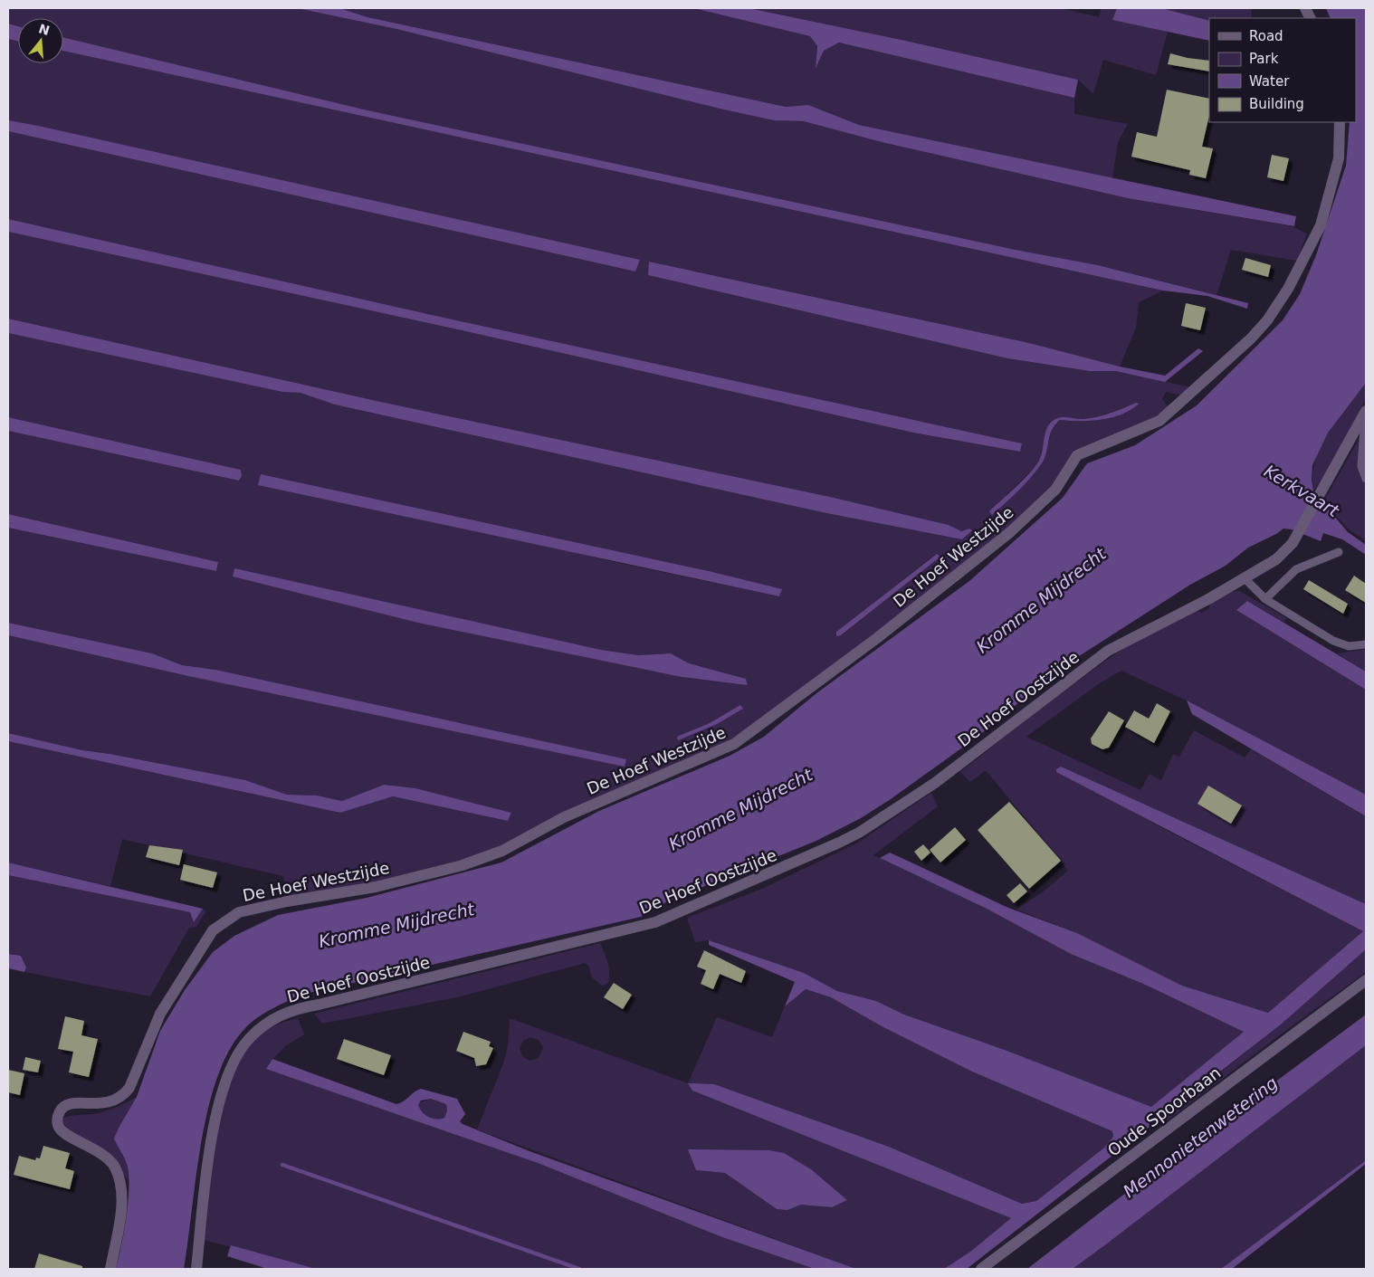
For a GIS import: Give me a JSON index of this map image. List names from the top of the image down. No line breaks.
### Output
{"streets":{"street":["De Hoef Westzijde","De Hoef Oostzijde","Oude Spoorbaan"]},"water":["Kerkvaart","Kromme Mijdrecht","Mennonietenwetering"],"legend":["Road","Park","Water","Building"],"north":"top"}
